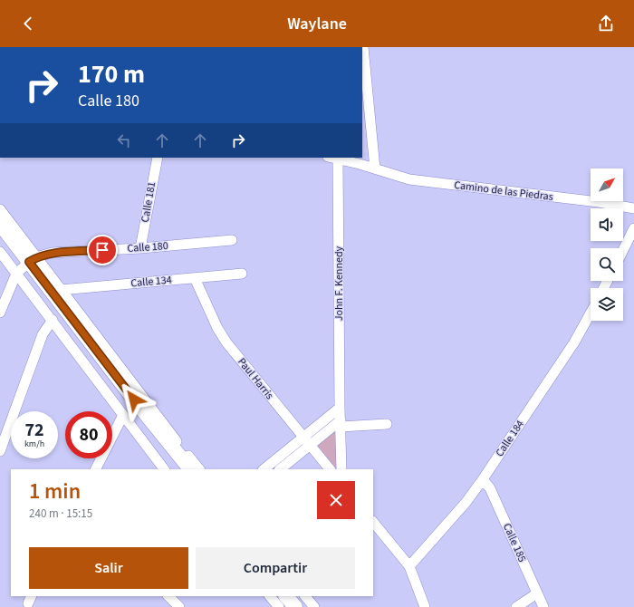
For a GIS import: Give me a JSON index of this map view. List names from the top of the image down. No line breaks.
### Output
{"streets":{"street":["Camino de las Piedras","Calle 181","Calle 180","Calle 134","John F. Kennedy","Paul Harris","Calle 184","Calle 185"]},"crossings":[["Camino de las Piedras","John F. Kennedy"],["Calle 181","Calle 180"],["Calle 134","Paul Harris"],["Calle 184","Calle 185"]],"north":"top right","page":{"header":"Waylane","turn":["170 m","Calle 180"],"speed":"72 km/h","limit":"80","heading":["1 min","240 m · 15:15"],"buttons":["Salir","Compartir"]}}
